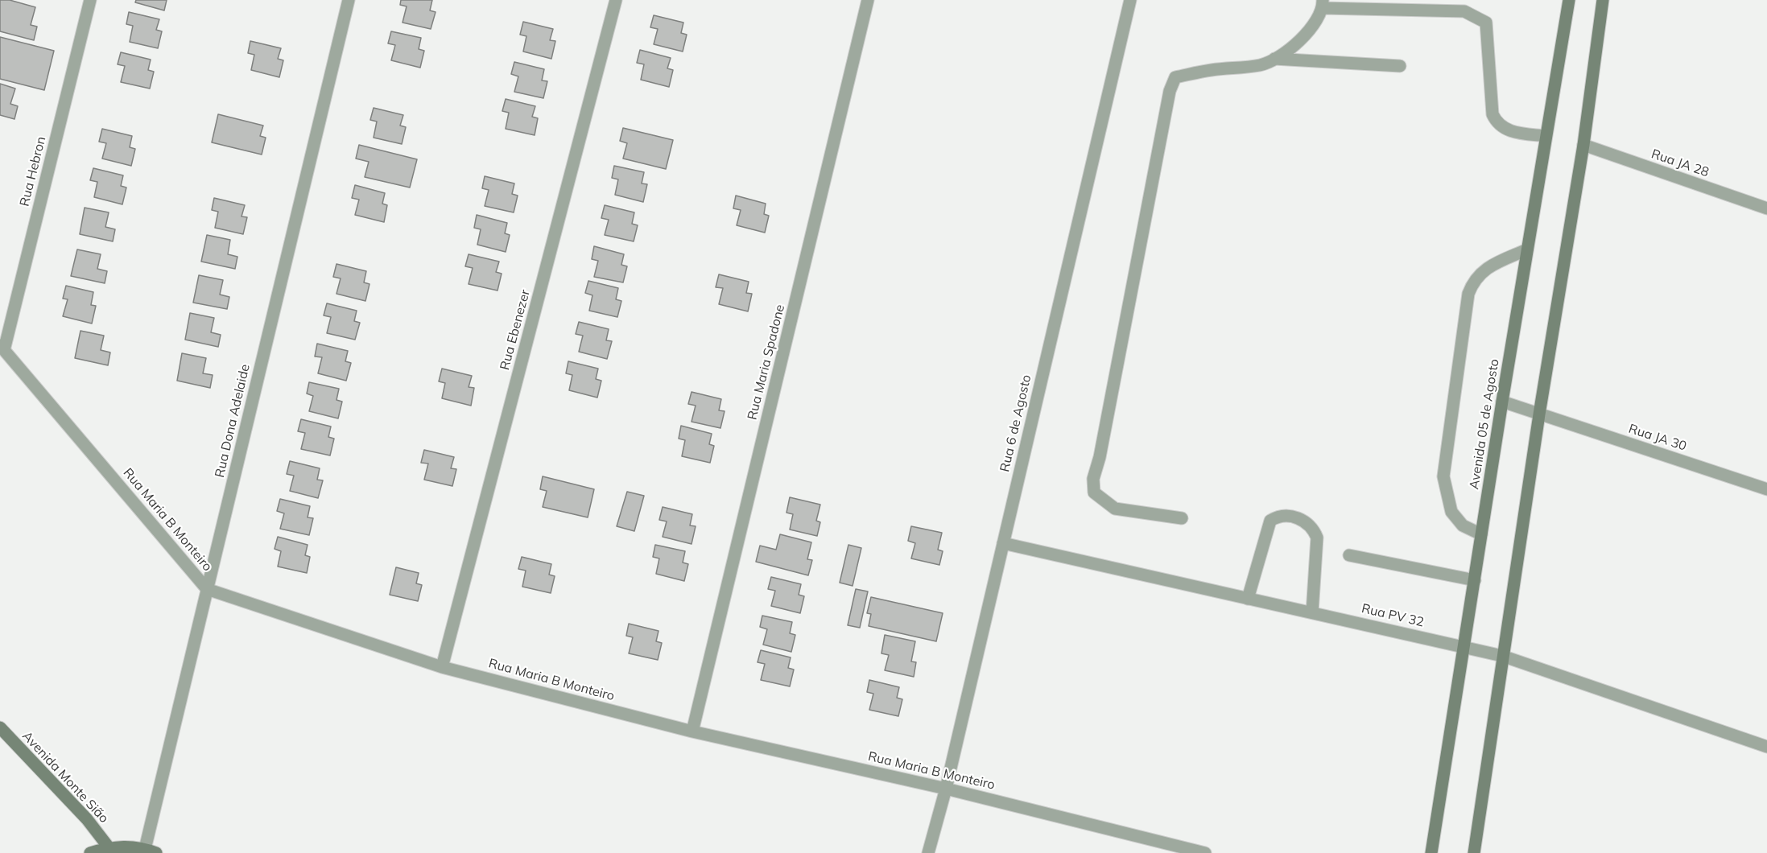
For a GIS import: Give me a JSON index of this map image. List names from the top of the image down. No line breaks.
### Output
{"streets":{"street":["Rua JA 28","Rua Hebron","Rua Ebenezer","Rua Maria Spadone","Rua Dona Adelaide","Rua 6 de Agosto","Avenida 05 de Agosto","Rua JA 30","Rua Maria B Monteiro","Rua PV 32","Avenida Monte Sião"]},"crossings":[["Rua Hebron","Rua Maria B Monteiro"],["Rua Ebenezer","Rua Maria B Monteiro"],["Rua Maria Spadone","Rua Maria B Monteiro"],["Rua Dona Adelaide","Rua Maria B Monteiro"],["Rua 6 de Agosto","Rua Maria B Monteiro"],["Rua 6 de Agosto","Rua PV 32"],["Avenida 05 de Agosto","Rua JA 30"],["Avenida 05 de Agosto","Rua PV 32"]]}
